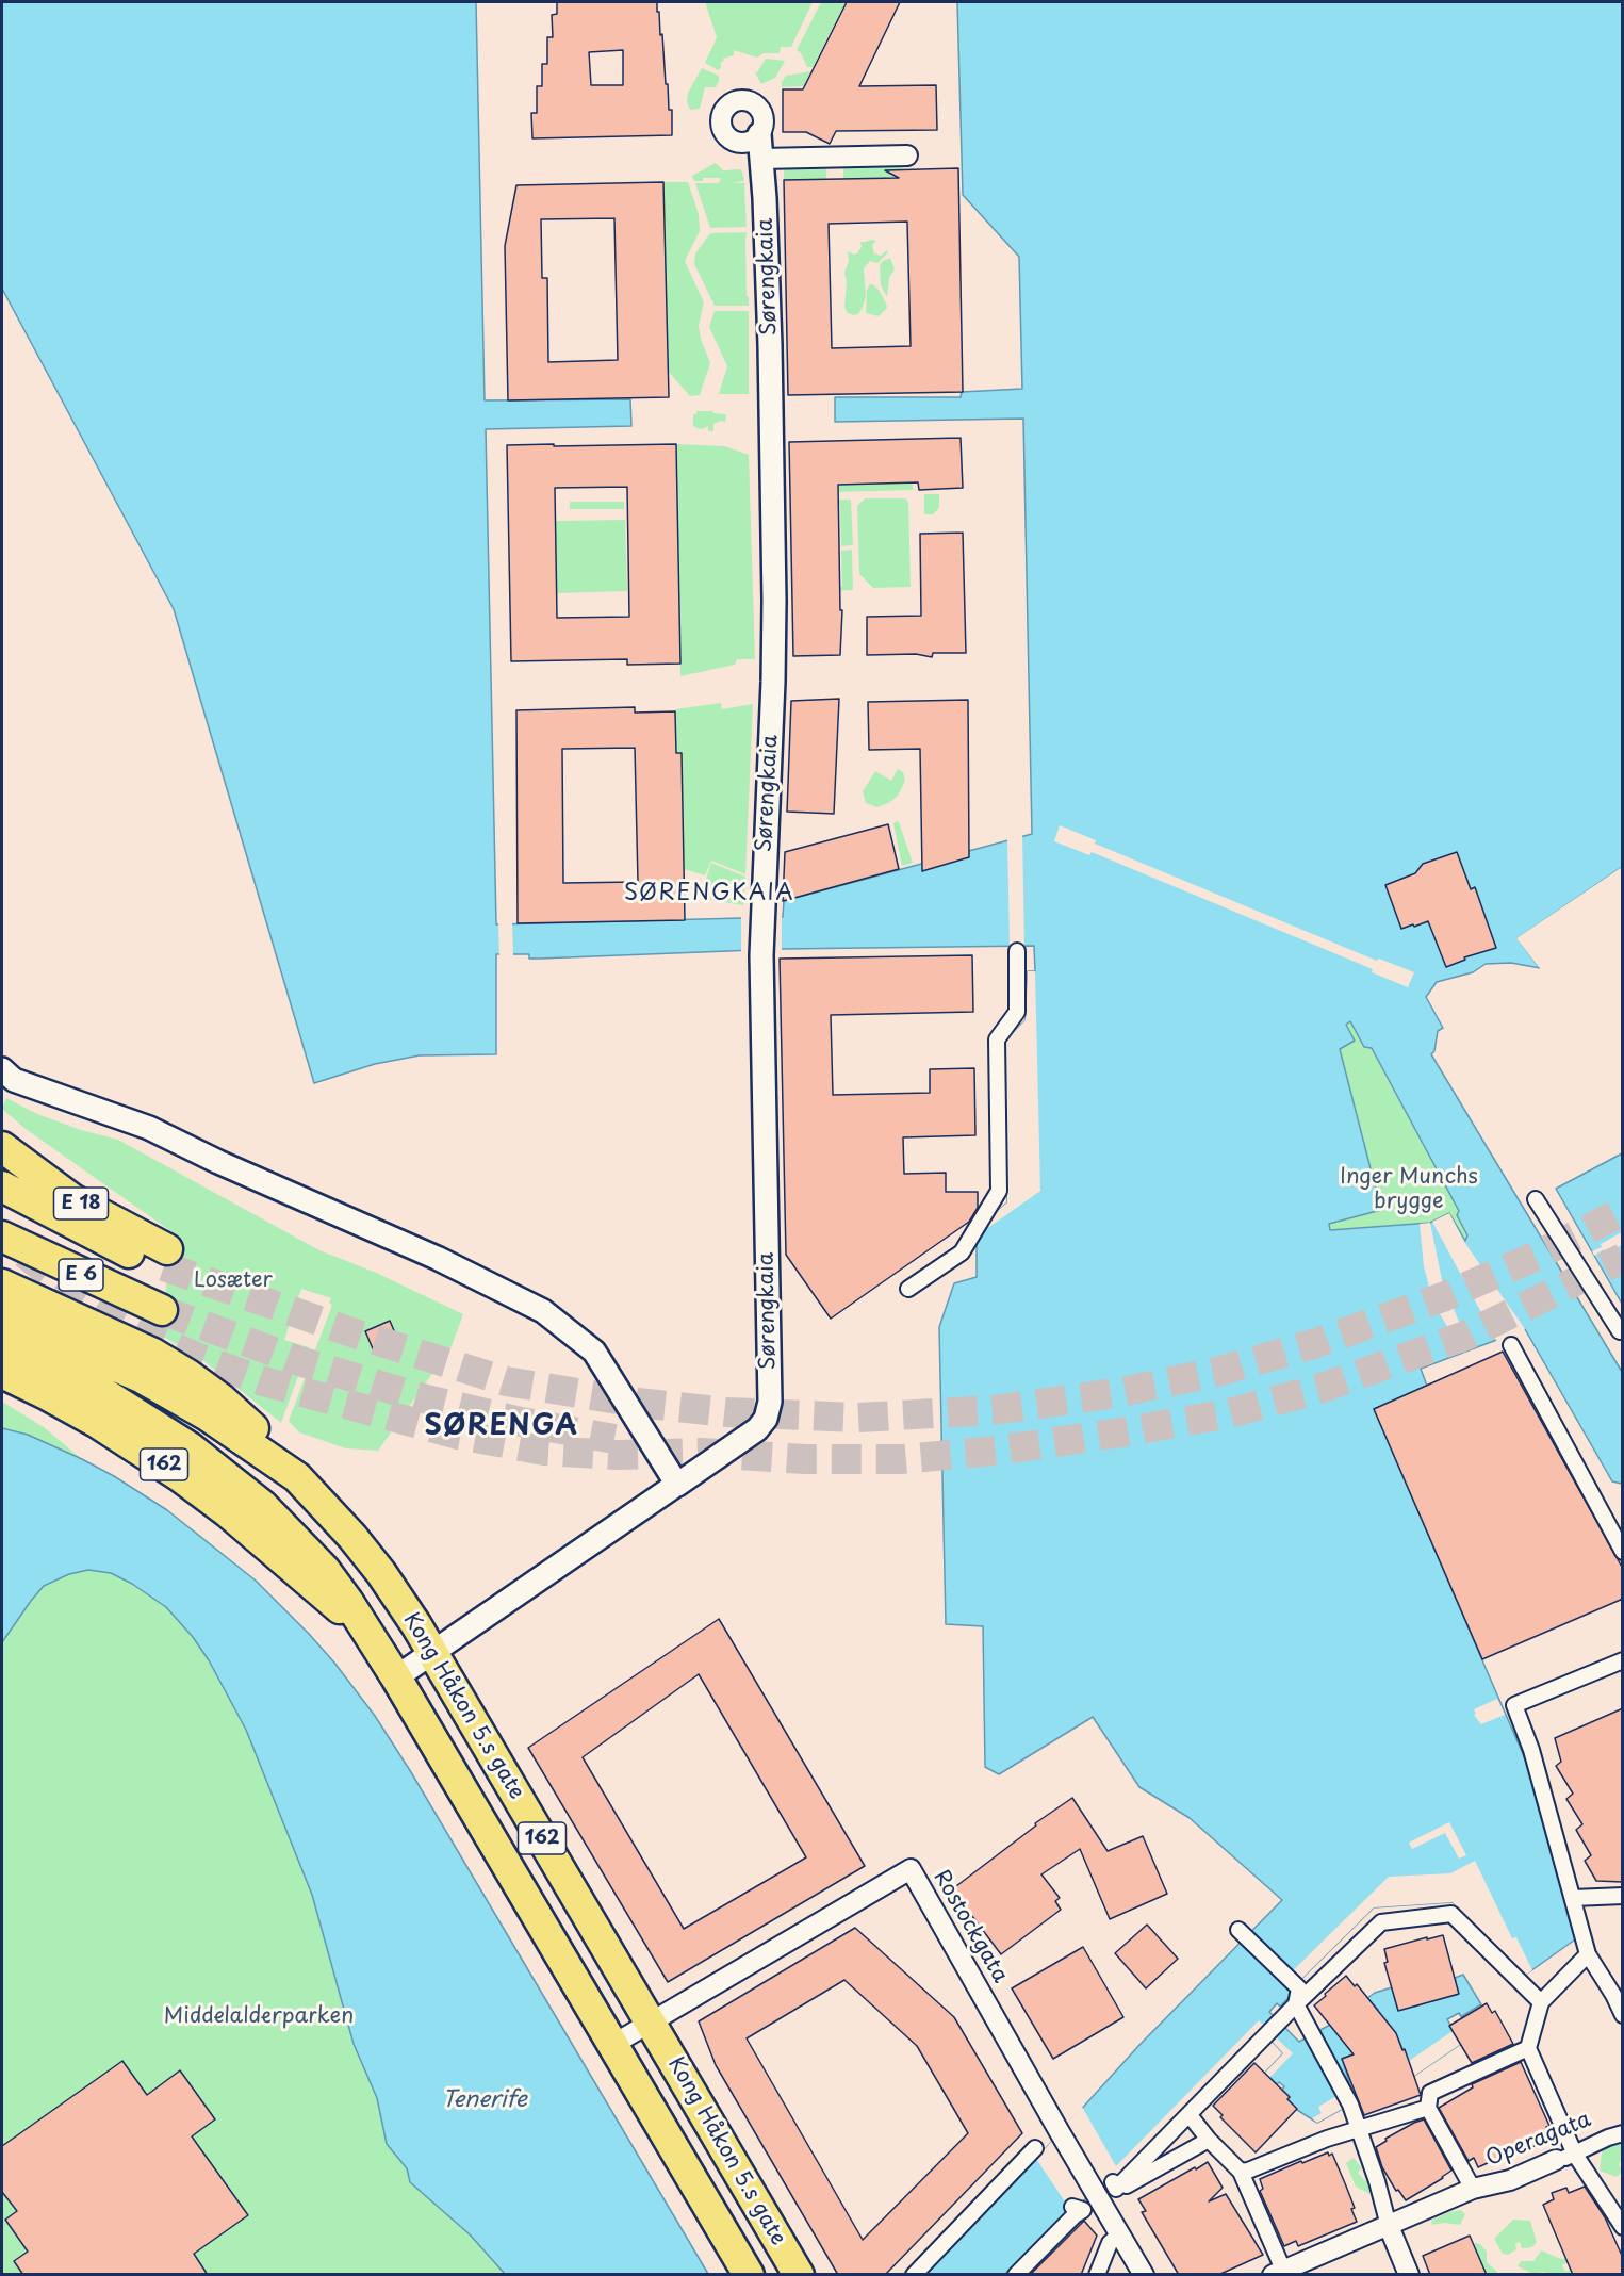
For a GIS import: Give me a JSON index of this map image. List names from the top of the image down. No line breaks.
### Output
{"streets":{"highway":["E 18","E 6","162","Kong Håkon 5.s gate"],"street":["Sørengkaia","Rostockgata","Operagata"]},"crossings":[["Sørengkaia","Kong Håkon 5.s gate"],["E 18","E 6"],["162","Kong Håkon 5.s gate"],["Kong Håkon 5.s gate","Rostockgata"]],"districts":["SØRENGKAIA","SØRENGA"],"water":["Tenerife"],"parks":["Inger Munchs brygge","Losæter","Middelalderparken"]}
